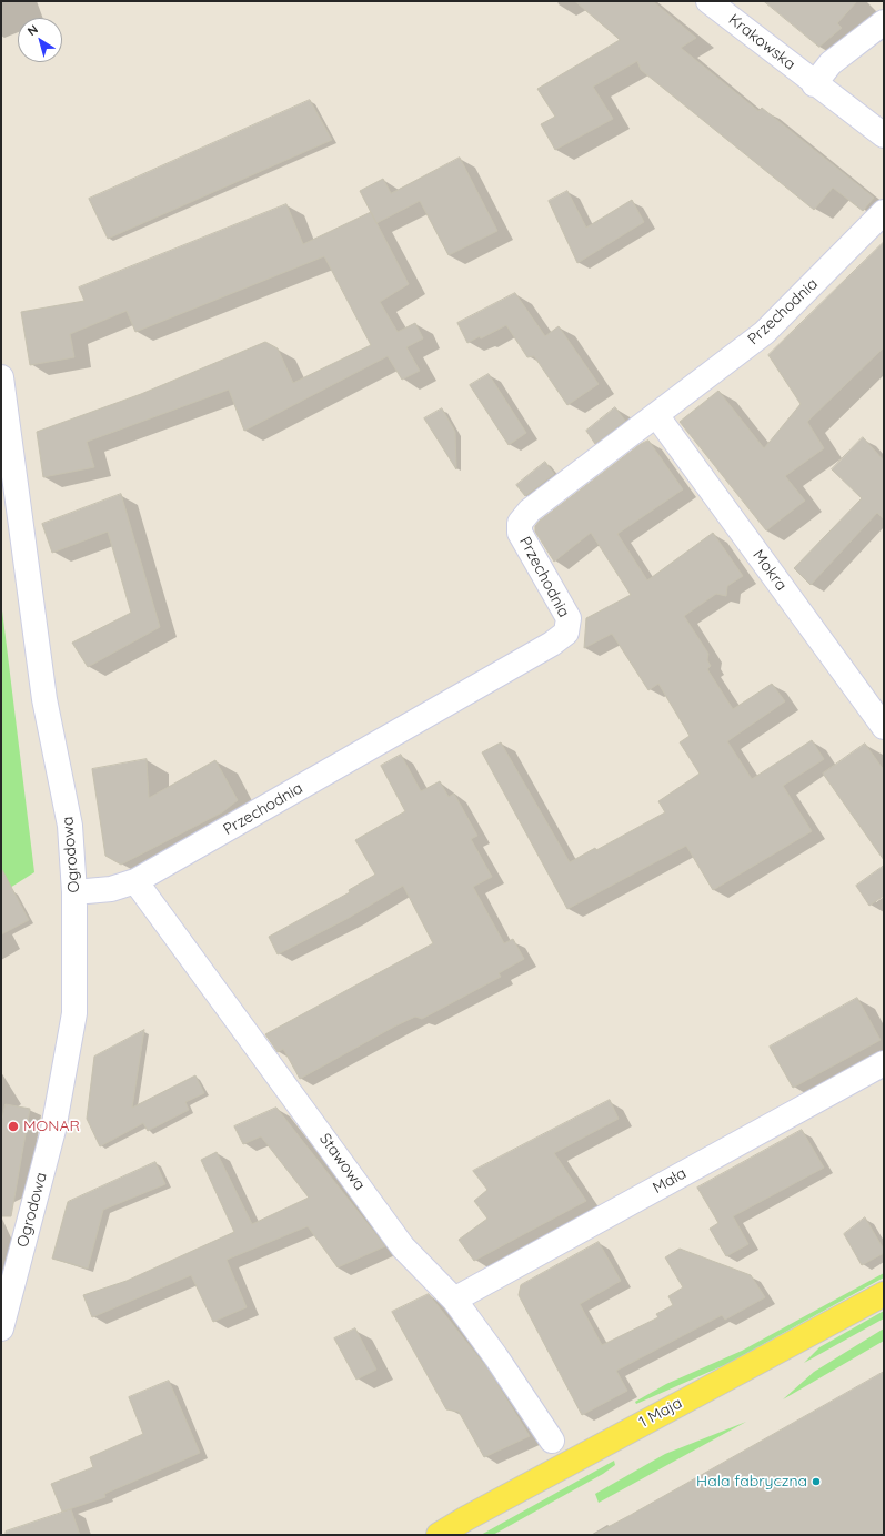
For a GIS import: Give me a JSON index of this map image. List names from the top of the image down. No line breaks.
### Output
{"streets":{"main road":["1 Maja"],"street":["Krakowska","Przechodnia","Mokra","Ogrodowa","Stawowa","Mała"]},"crossings":[["Przechodnia","Mokra"],["Przechodnia","Ogrodowa"],["Przechodnia","Stawowa"],["Stawowa","Mała"]],"places":["MONAR","Hala fabryczna"],"north":"top left"}
